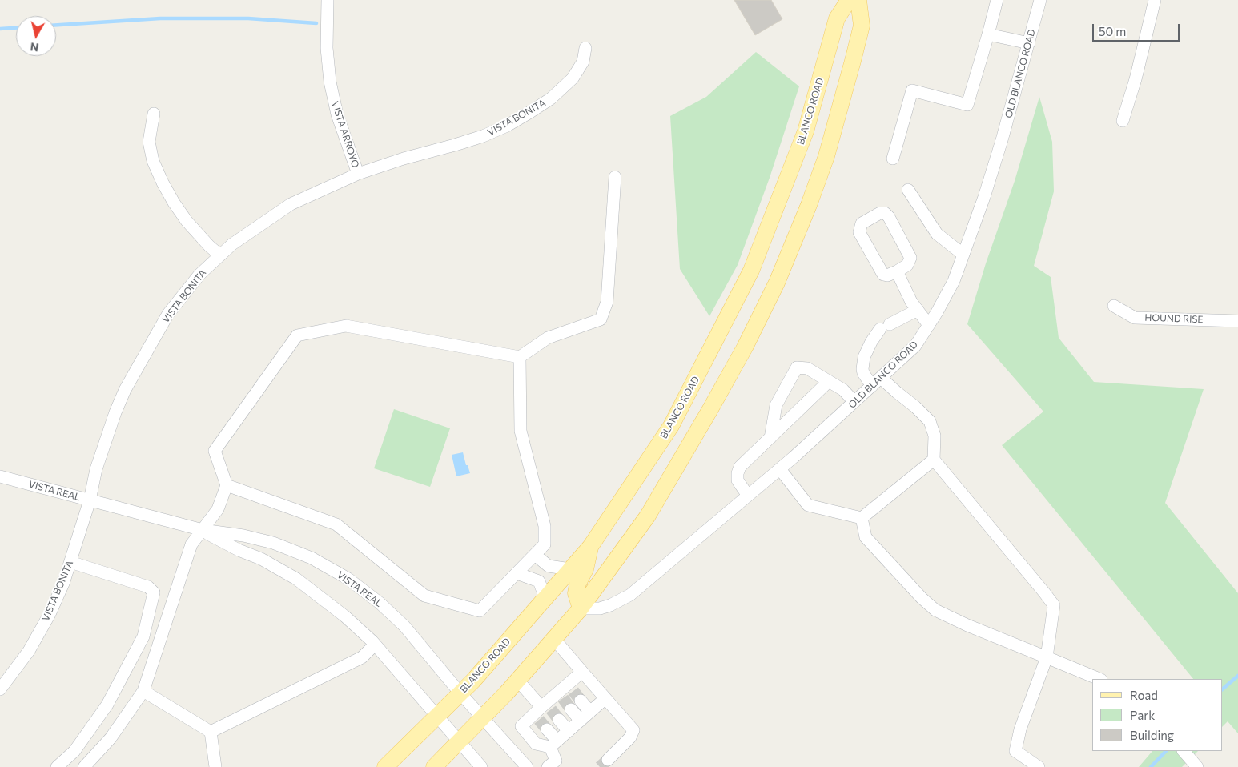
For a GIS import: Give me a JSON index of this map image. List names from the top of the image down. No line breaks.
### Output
{"streets":{"main road":["BLANCO ROAD"],"street":["OLD BLANCO ROAD","VISTA BONITA","VISTA ARROYO","HOUND RISE","VISTA REAL"]},"crossings":[["BLANCO ROAD","VISTA REAL"],["VISTA BONITA","VISTA ARROYO"],["VISTA BONITA","VISTA REAL"]],"legend":["Road","Park","Building"],"scale_bar":"50 m","north":"bottom"}
